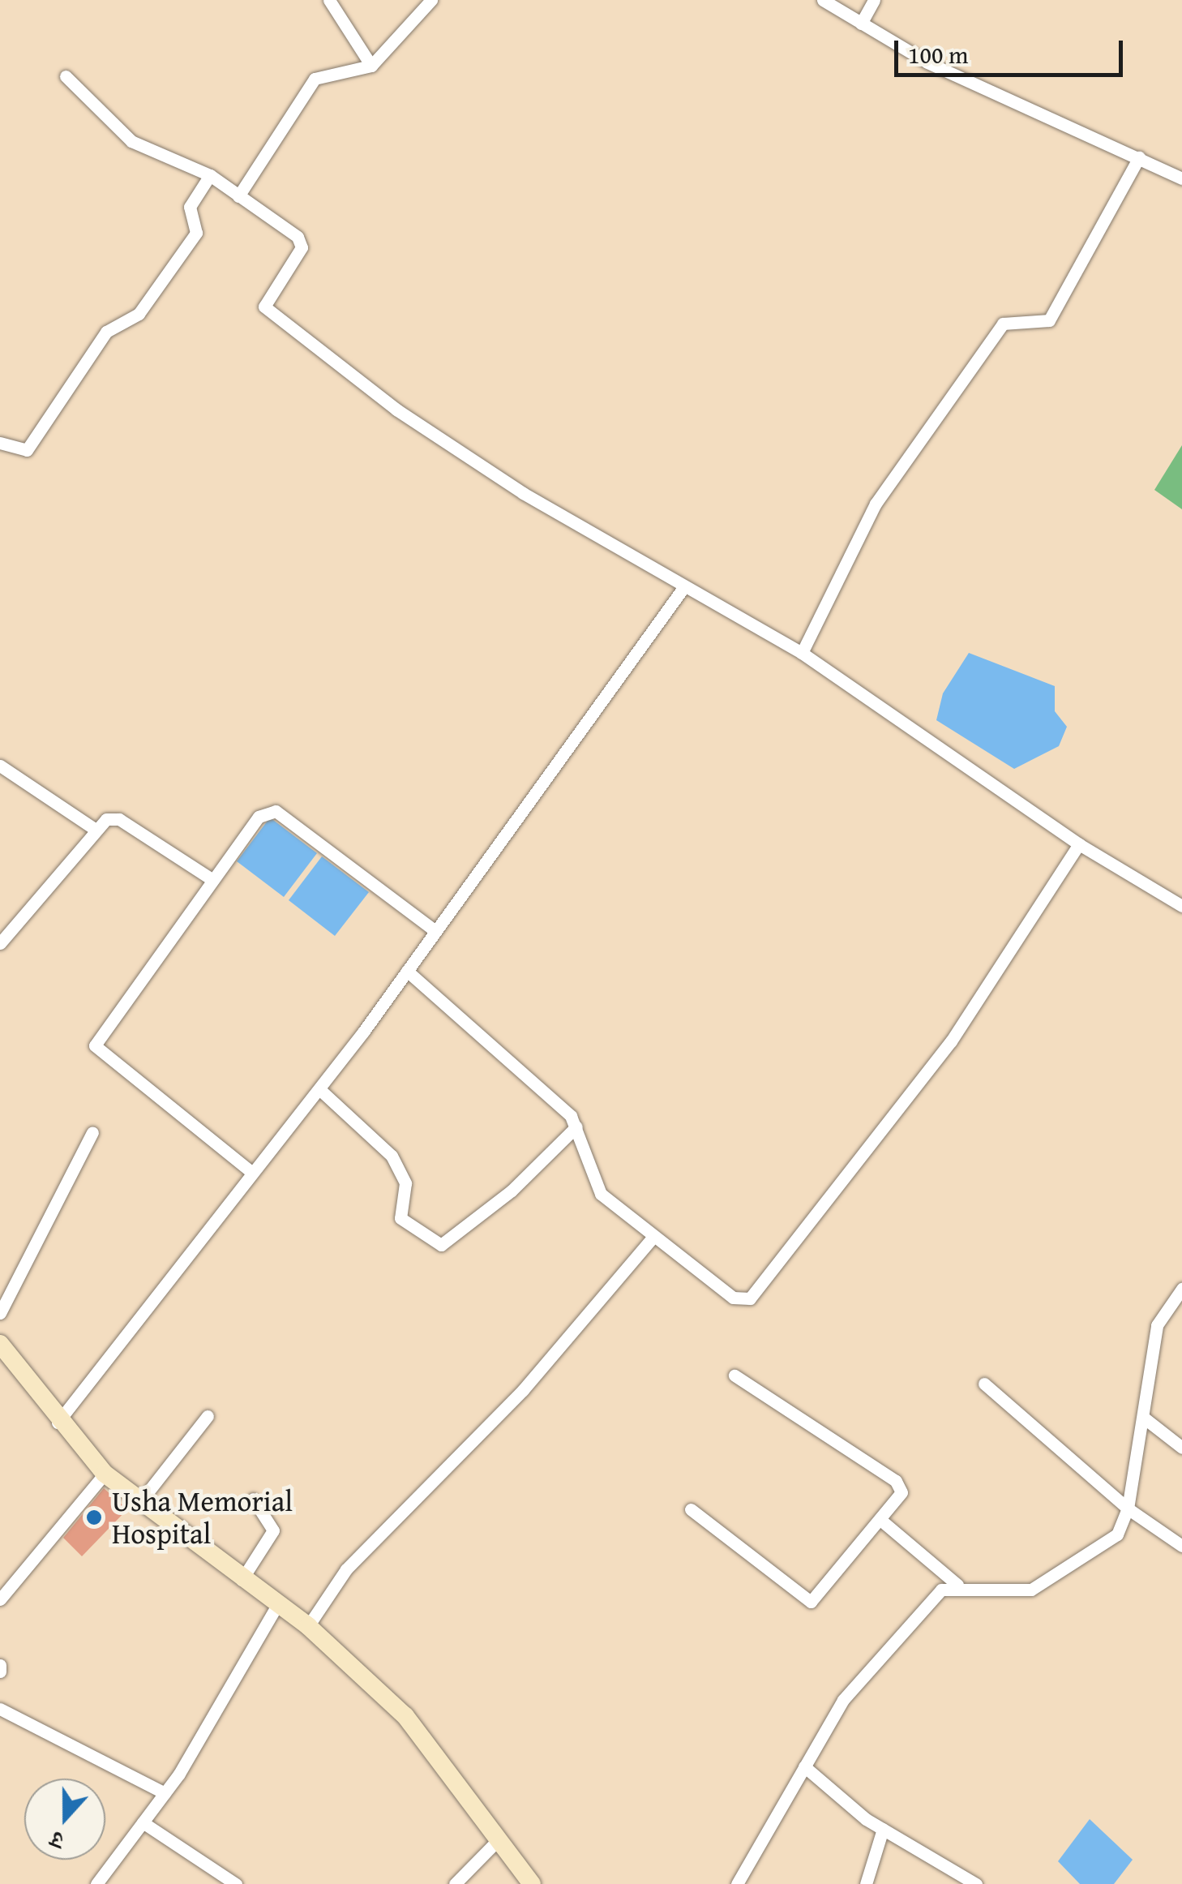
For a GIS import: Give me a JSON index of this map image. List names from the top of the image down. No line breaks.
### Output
{"places":["Usha Memorial Hospital"],"scale_bar":"100 m","north":"bottom"}
